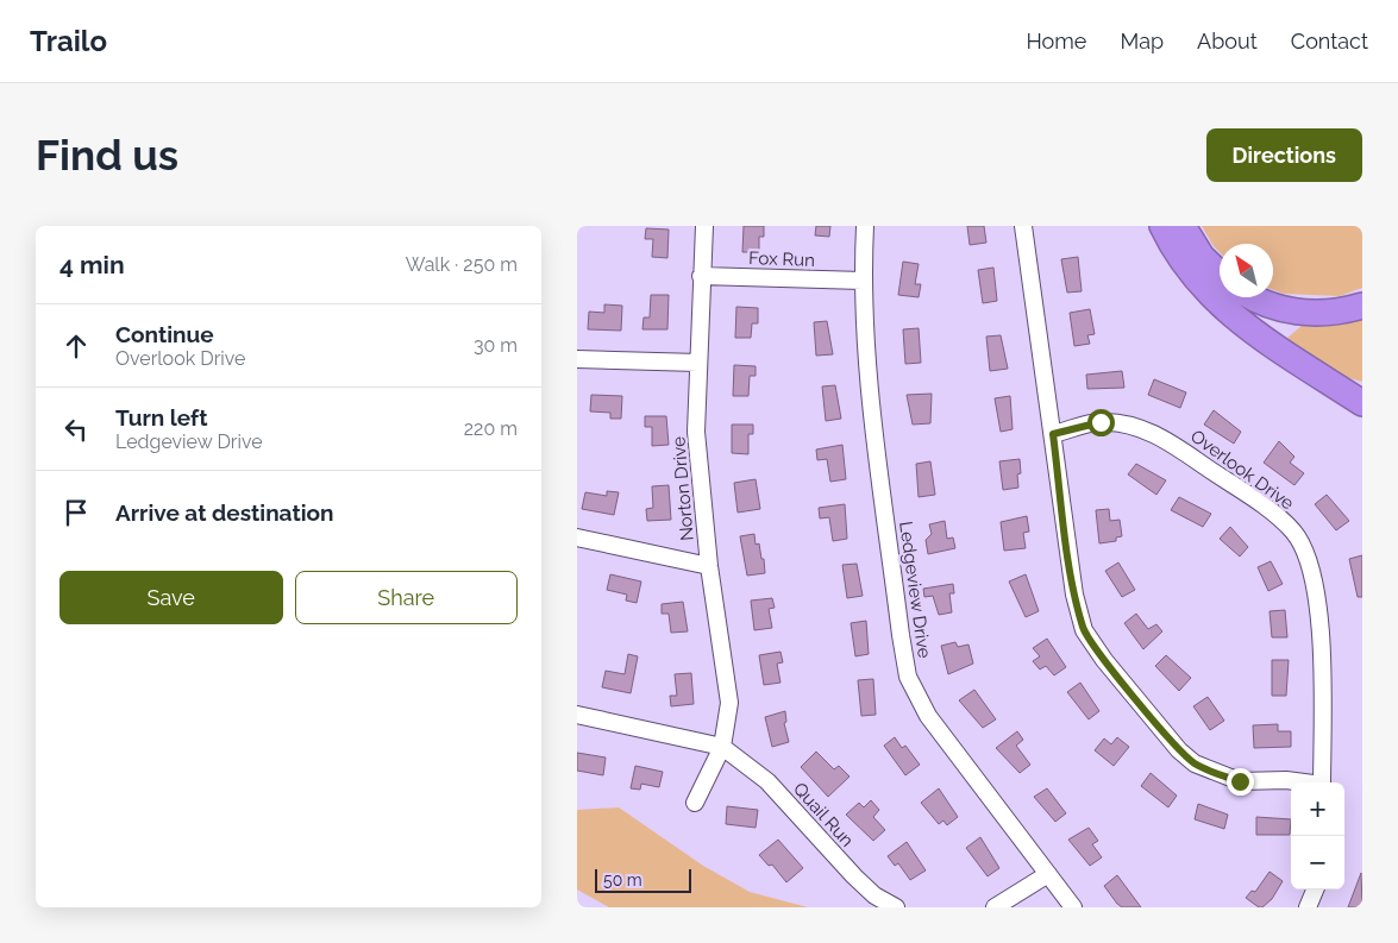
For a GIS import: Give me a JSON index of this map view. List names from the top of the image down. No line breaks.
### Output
{"streets":{"street":["Fox Run","Overlook Drive","Norton Drive","Ledgeview Drive","Quail Run"]},"crossings":[["Fox Run","Norton Drive"],["Fox Run","Ledgeview Drive"],["Norton Drive","Quail Run"]],"scale_bar":"50 m","north":"top left","page":{"header":"Trailo","nav":["Home","Map","About","Contact"],"buttons":["Directions",["Save","Share"]],"title":"Find us","heading":["4 min","Walk · 250 m"],"list":[["Continue","Overlook Drive","30 m"],["Turn left","Ledgeview Drive","220 m"],"Arrive at destination"],"map_buttons":["+","−"],"scale":"50 m"}}
